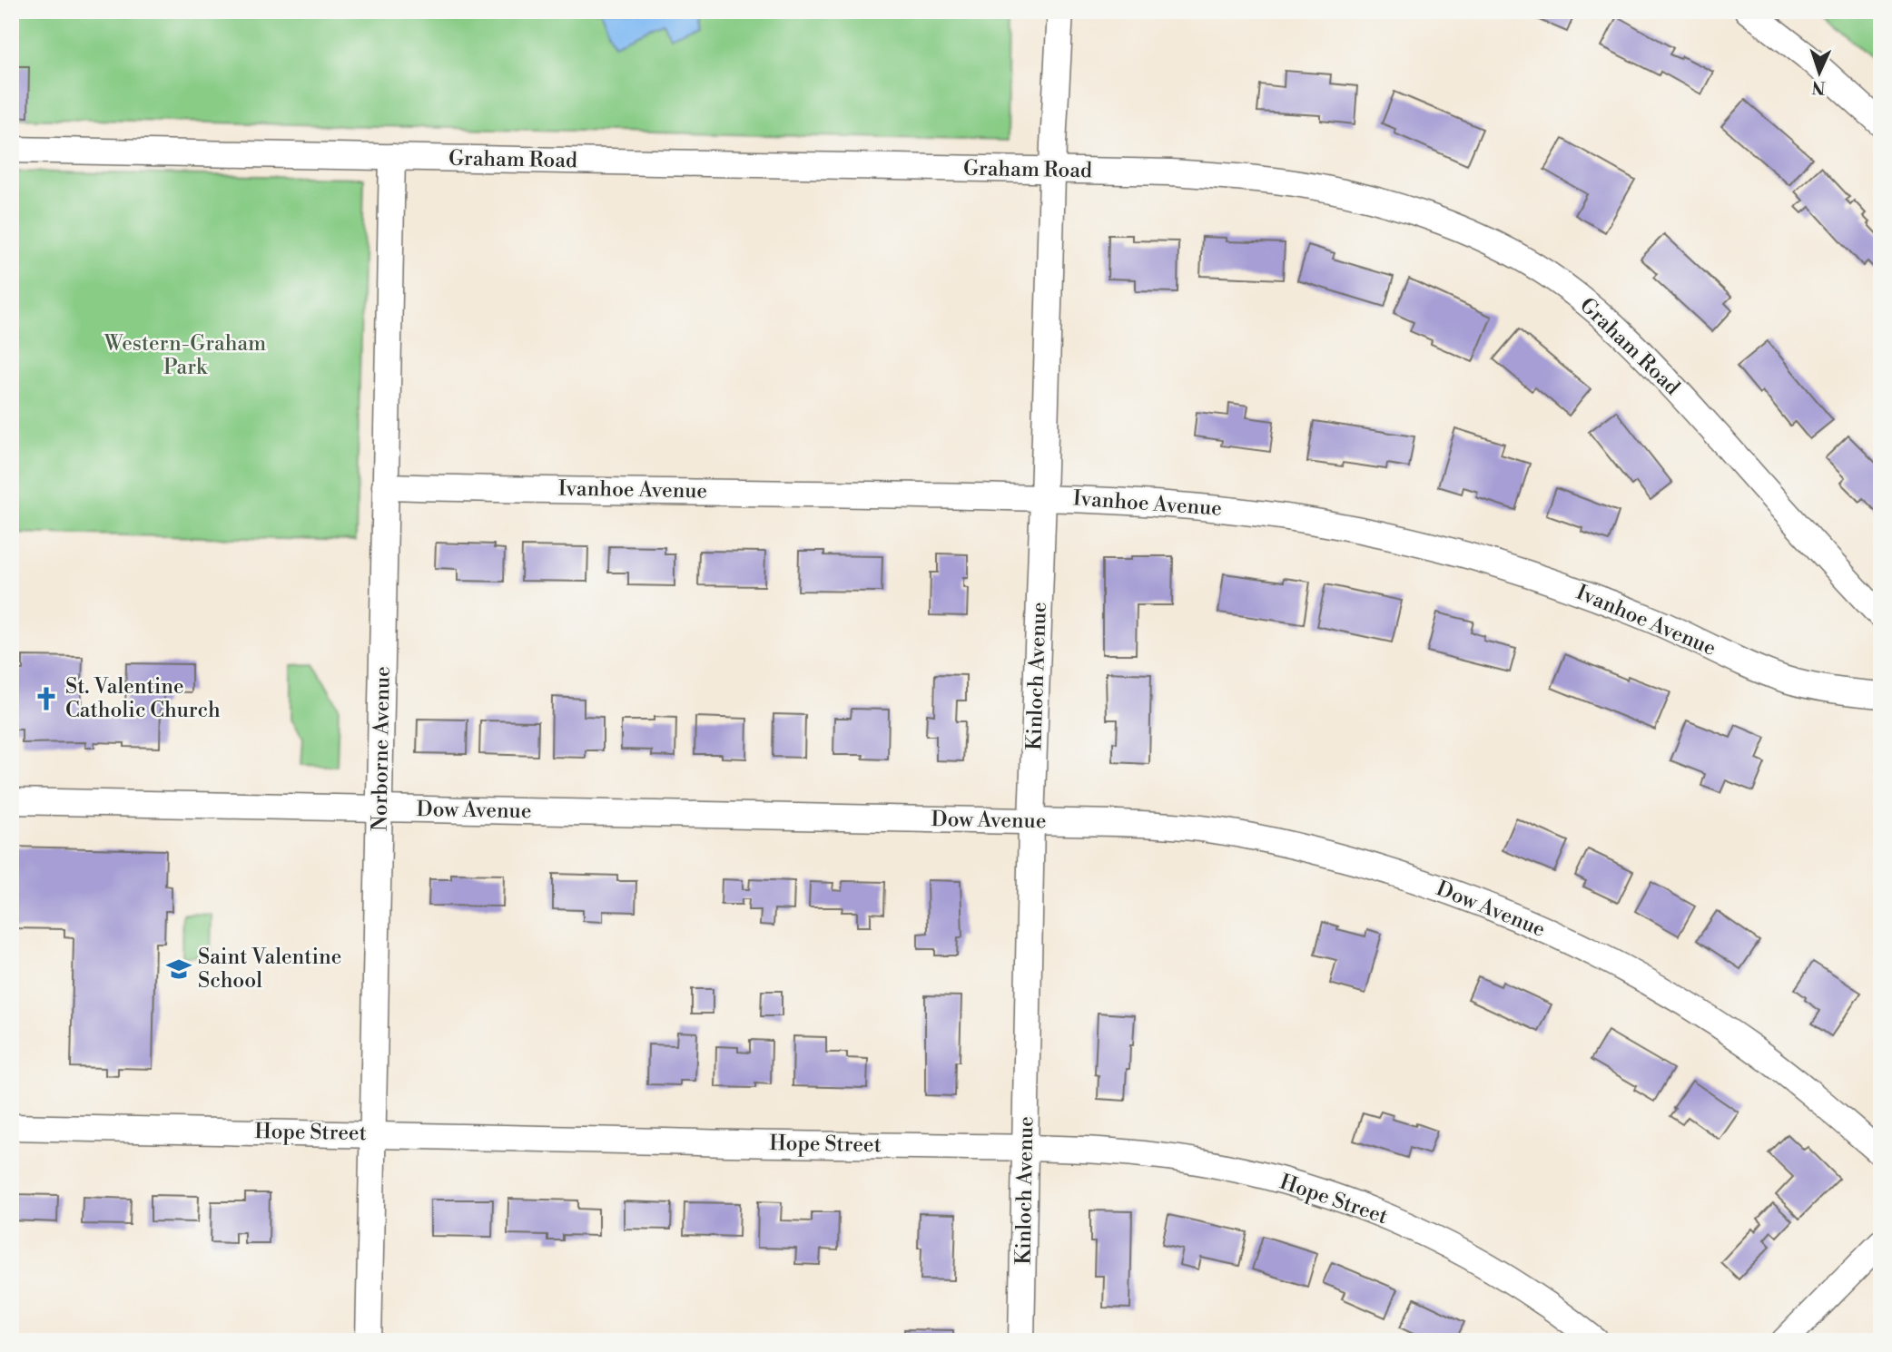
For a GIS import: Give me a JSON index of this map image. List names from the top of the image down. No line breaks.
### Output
{"streets":{"street":["Graham Road","Ivanhoe Avenue","Kinloch Avenue","Norborne Avenue","Dow Avenue","Hope Street"]},"crossings":[["Graham Road","Kinloch Avenue"],["Graham Road","Norborne Avenue"],["Ivanhoe Avenue","Kinloch Avenue"],["Ivanhoe Avenue","Norborne Avenue"],["Kinloch Avenue","Dow Avenue"],["Kinloch Avenue","Hope Street"],["Norborne Avenue","Dow Avenue"],["Norborne Avenue","Hope Street"]],"parks":["Western-Graham Park"],"places":{"church":["St. Valentine Catholic Church"],"school or university":["Saint Valentine School"]},"north":"bottom"}
